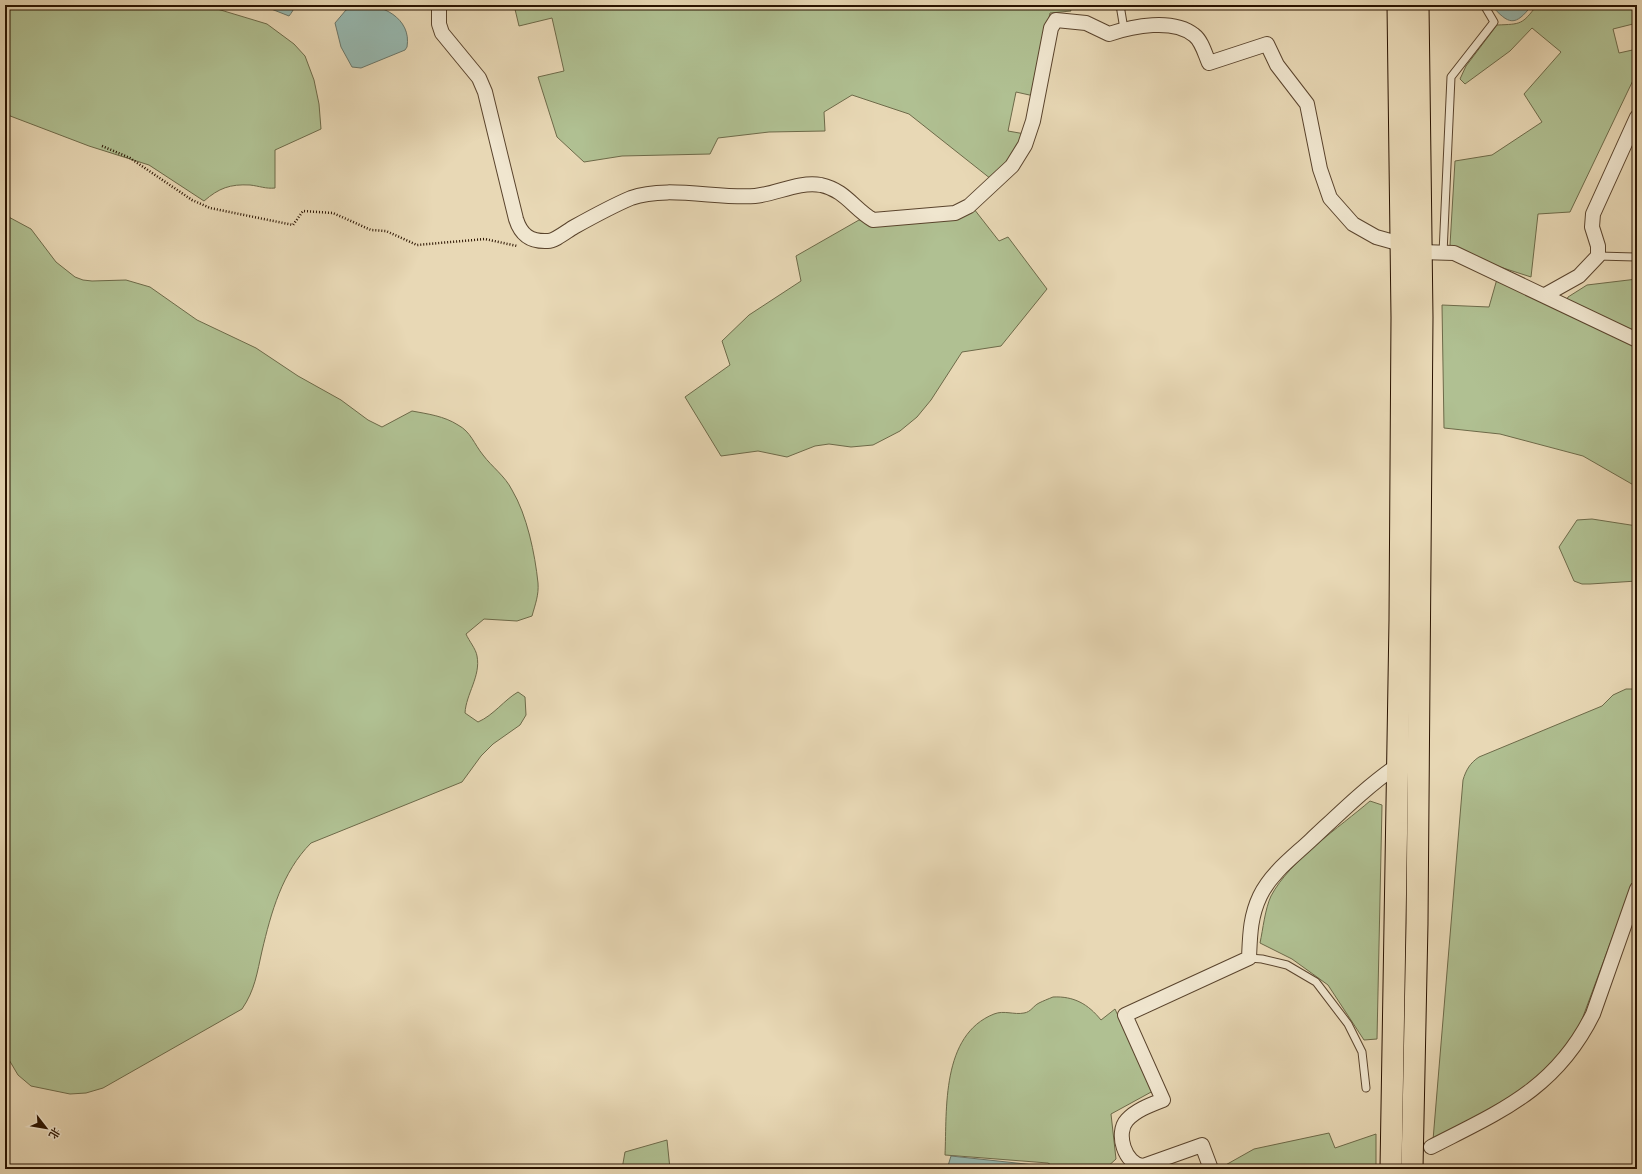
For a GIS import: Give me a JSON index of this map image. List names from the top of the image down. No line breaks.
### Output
{"north":"bottom right"}
